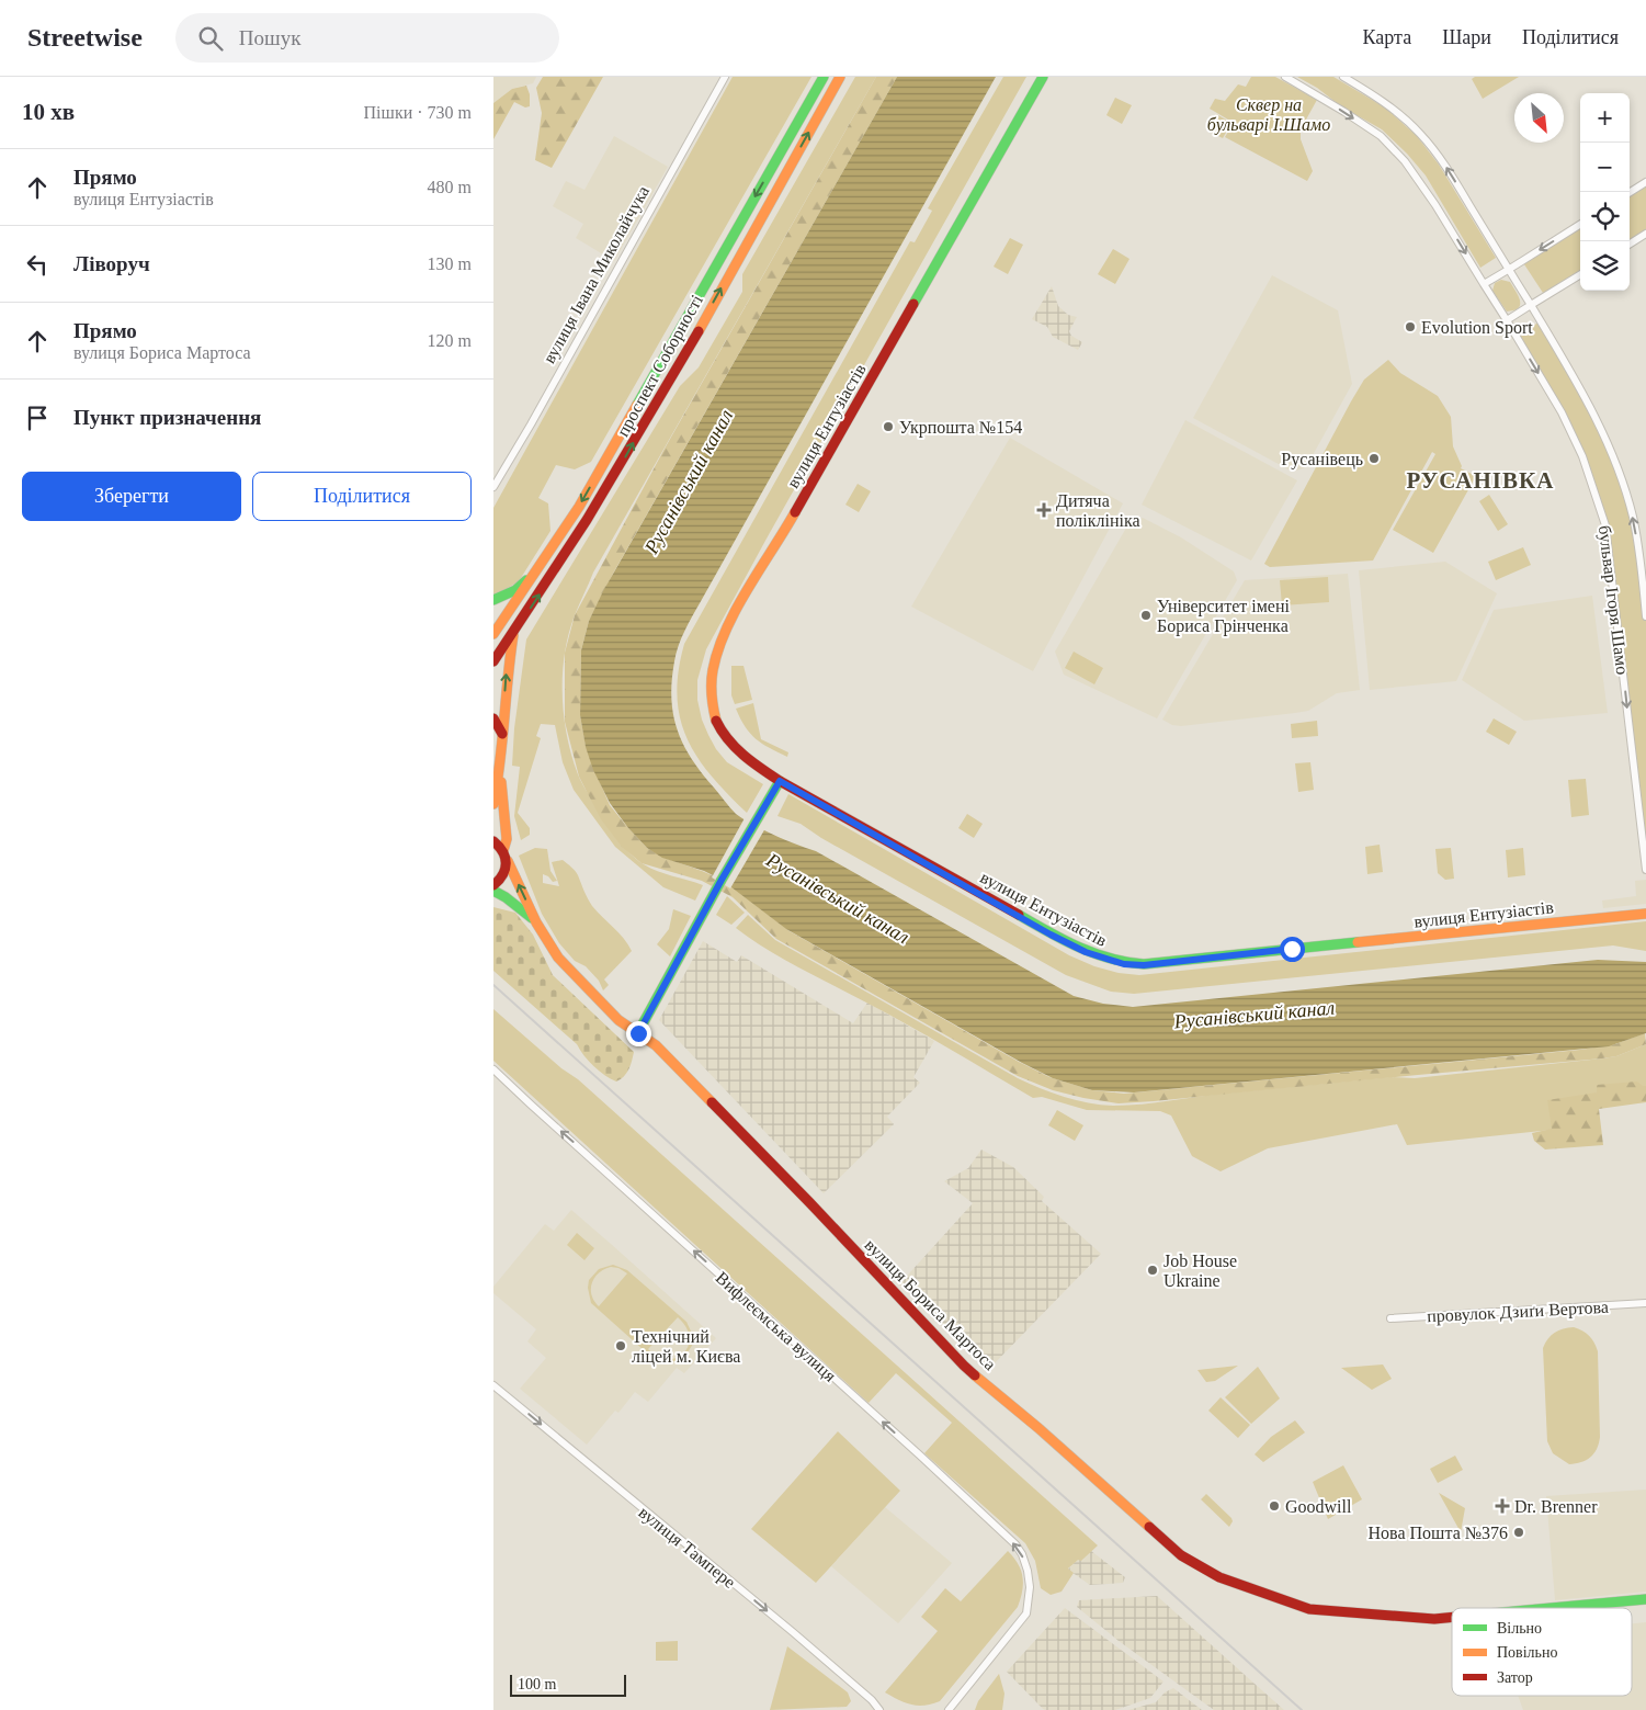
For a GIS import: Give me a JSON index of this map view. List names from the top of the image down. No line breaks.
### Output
{"streets":{"main road":["проспект Соборності","вулиця Ентузіастів","вулиця Бориса Мартоса"],"street":["вулиця Івана Миколайчука","бульвар Ігоря Шамо","провулок Дзиґи Вертова","Вифлеємська вулиця","вулиця Тампере"]},"one_way":["Вифлеємська вулиця","вулиця Тампере"],"districts":["РУСАНІВКА"],"water":["Русанівський канал"],"parks":["Сквер на бульварі І.Шамо"],"places":{"other":["Evolution Sport","Укрпошта №154","Русанівець","Університет імені Бориса Грінченка","Job House Ukraine","Технічний ліцей м. Києва","Goodwill","Нова Пошта №376"],"health":["Дитяча поліклініка","Dr. Brenner"]},"legend":["Вільно","Повільно","Затор"],"scale_bar":"100 m","north":"bottom right","page":{"header":"Streetwise","search":"Пошук","nav":["Карта","Шари","Поділитися"],"heading":["10 хв","Пішки · 730 m"],"map_buttons":["+","−"],"list":[["Прямо","вулиця Ентузіастів","480 m"],["Ліворуч","130 m"],["Прямо","вулиця Бориса Мартоса","120 m"],"Пункт призначення"],"buttons":["Зберегти","Поділитися"],"scale":"100 m"}}
